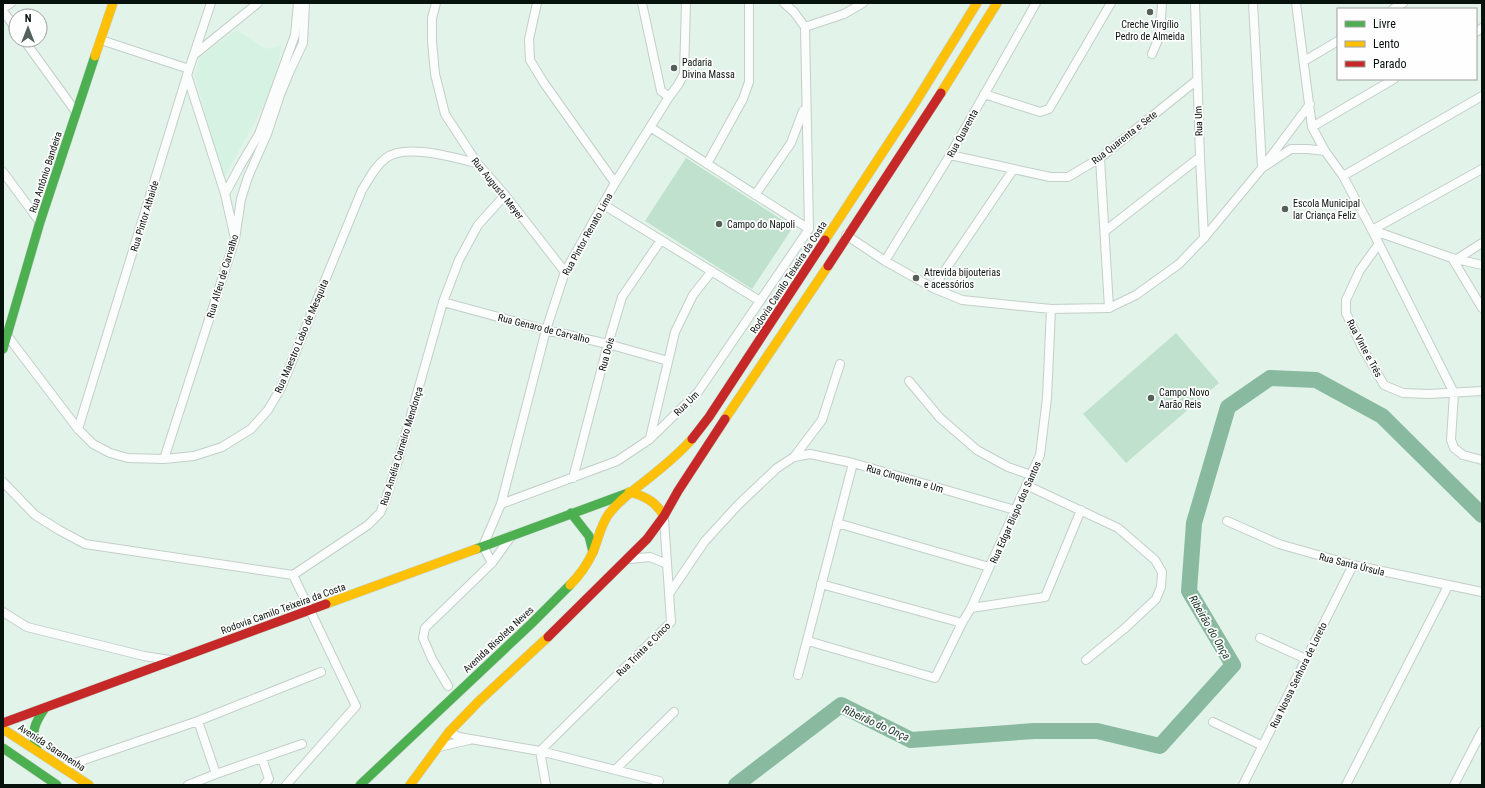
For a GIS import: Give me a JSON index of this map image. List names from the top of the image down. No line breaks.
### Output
{"streets":{"main road":["Rua Antônio Bandeira","Rodovia Camilo Teixeira da Costa","Avenida Risoleta Neves","Avenida Saramenha"],"street":["Rua Um","Rua Quarenta","Rua Quarenta e Sete","Rua Augusto Meyer","Rua Pintor Athaide","Rua Pintor Renato Lima","Rua Alfeu de Carvalho","Rua Genaro de Carvalho","Rua Maestro Lobo de Mesquita","Rua Vinte e Três","Rua Dois","Rua Amélia Carneiro Mendonça","Rua Cinquenta e Um","Rua Edgar Bispo dos Santos","Rua Santa Úrsula","Rua Trinta e Cinco","Rua Nossa Senhora de Loreto"]},"crossings":[["Rua Um","Rua Quarenta e Sete"],["Rua Um","Rua Pintor Renato Lima"],["Rua Um","Rua Dois"],["Rua Quarenta","Rua Quarenta e Sete"],["Rua Antônio Bandeira","Rua Maestro Lobo de Mesquita"],["Rua Augusto Meyer","Rua Pintor Renato Lima"],["Rua Augusto Meyer","Rua Maestro Lobo de Mesquita"],["Rua Augusto Meyer","Rua Amélia Carneiro Mendonça"],["Rua Pintor Athaide","Rua Maestro Lobo de Mesquita"],["Rua Pintor Renato Lima","Rodovia Camilo Teixeira da Costa"],["Rua Pintor Renato Lima","Rua Genaro de Carvalho"],["Rua Alfeu de Carvalho","Rua Maestro Lobo de Mesquita"],["Rodovia Camilo Teixeira da Costa","Avenida Risoleta Neves"],["Rua Genaro de Carvalho","Rua Dois"],["Rua Genaro de Carvalho","Rua Amélia Carneiro Mendonça"],["Rua Cinquenta e Um","Rua Edgar Bispo dos Santos"],["Rua Cinquenta e Um","Rua Trinta e Cinco"],["Rua Santa Úrsula","Rua Nossa Senhora de Loreto"]],"water":["Ribeirão do Onça"],"places":["Creche Virgílio Pedro de Almeida","Padaria Divina Massa","Escola Municipal lar Criança Feliz","Campo do Napoli","Atrevida bijouterias e acessórios","Campo Novo Aarão Reis"],"legend":["Livre","Lento","Parado"],"north":"top"}
